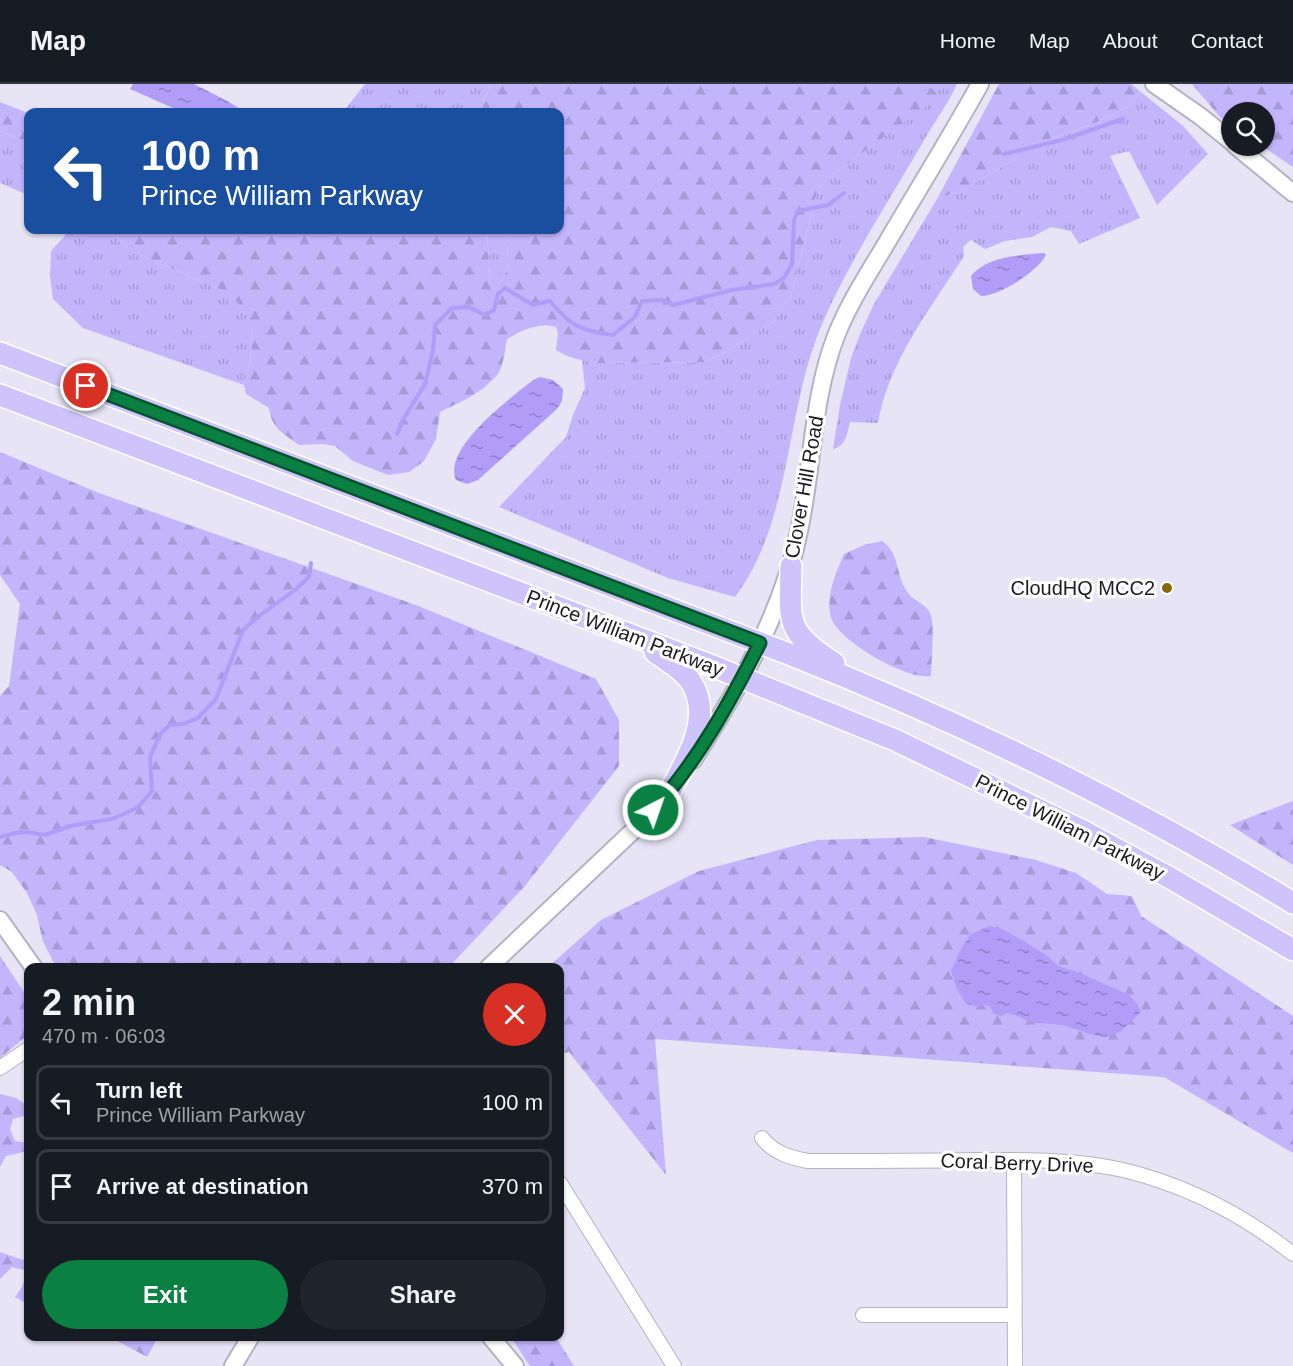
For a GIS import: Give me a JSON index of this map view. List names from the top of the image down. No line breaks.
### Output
{"streets":{"highway":["Prince William Parkway"],"street":["Clover Hill Road","Coral Berry Drive"]},"crossings":[["Clover Hill Road","Prince William Parkway"]],"places":["CloudHQ MCC2"],"page":{"header":"Map","nav":["Home","Map","About","Contact"],"turn":["100 m","Prince William Parkway"],"heading":["2 min","470 m · 06:03"],"list":[{"name":"Turn left","note":"Prince William Parkway","value":"100 m"},{"name":"Arrive at destination","value":"370 m"}],"buttons":["Exit","Share"]}}
